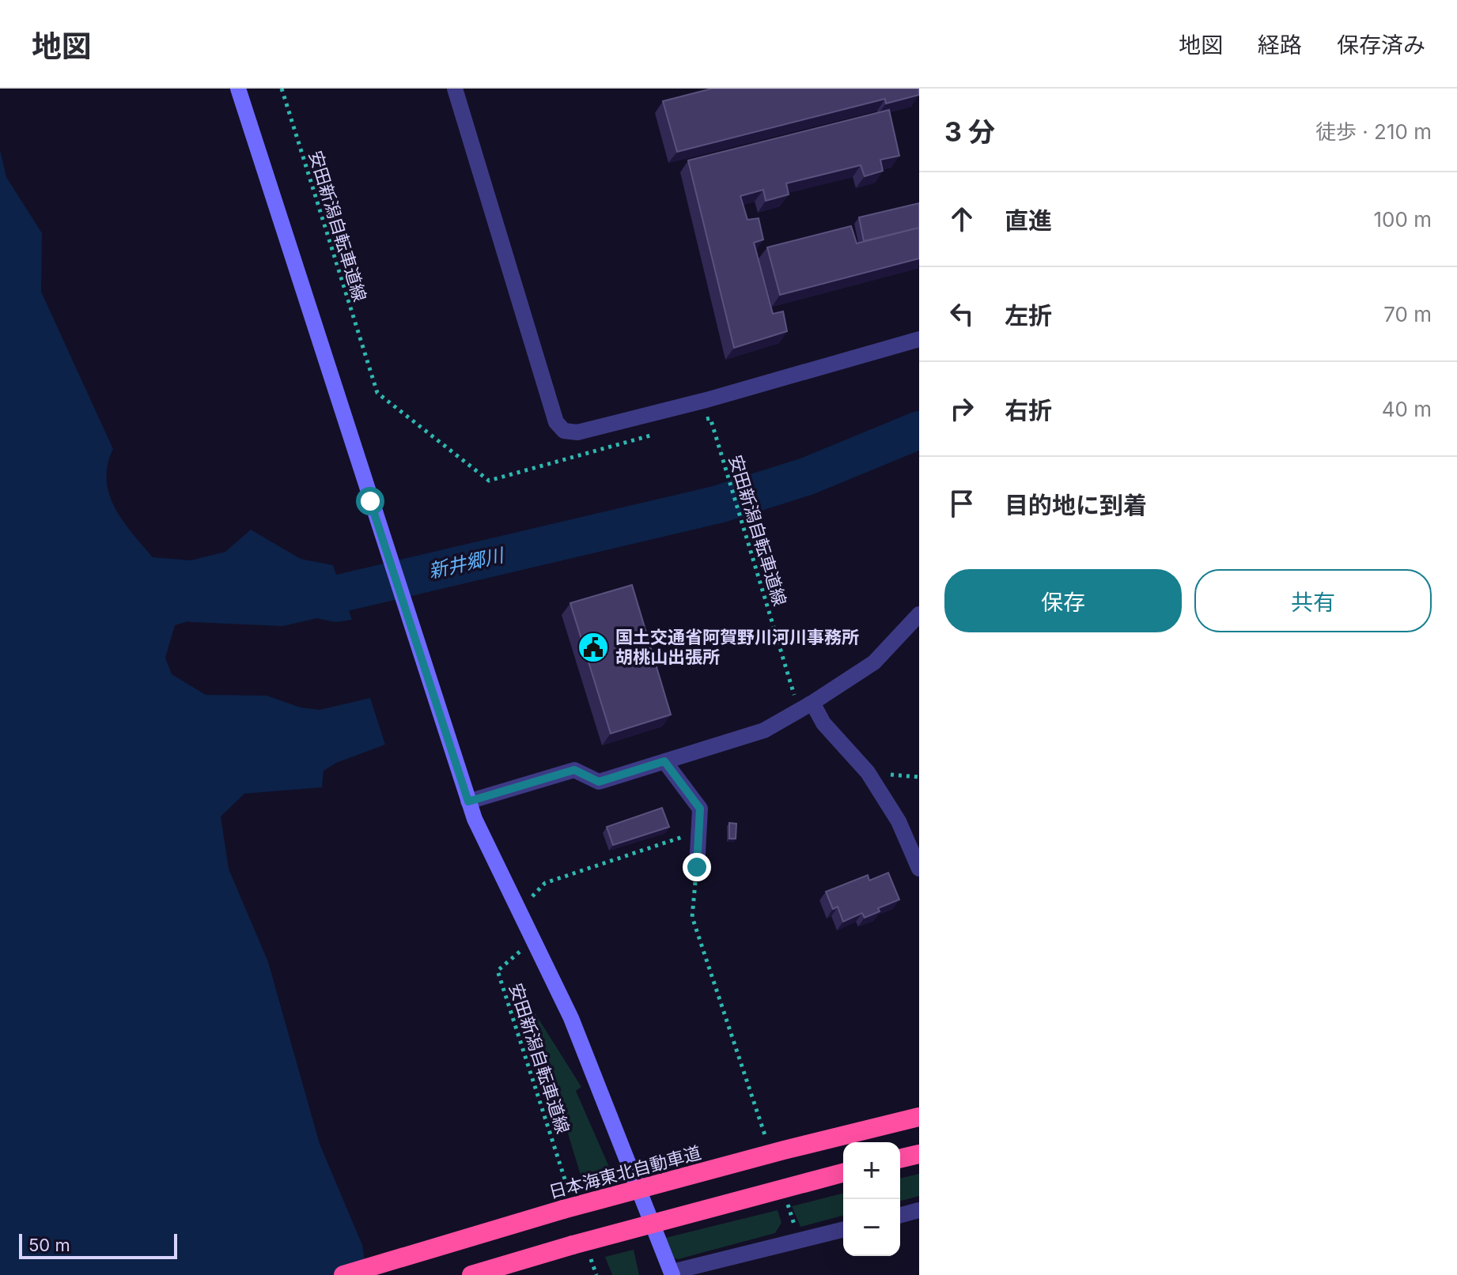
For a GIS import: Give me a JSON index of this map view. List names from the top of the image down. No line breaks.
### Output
{"streets":{"highway":["日本海東北自動車道"],"path":["安田新潟自転車道線"]},"water":["新井郷川"],"places":{"public building":["国土交通省阿賀野川河川事務所 胡桃山出張所"]},"scale_bar":"50 m","page":{"header":"地図","nav":["地図","経路","保存済み"],"heading":["3 分","徒歩 · 210 m"],"list":[["直進","100 m"],["左折","70 m"],["右折","40 m"],"目的地に到着"],"buttons":["保存","共有"],"map_buttons":["+","−"],"scale":"50 m"}}
